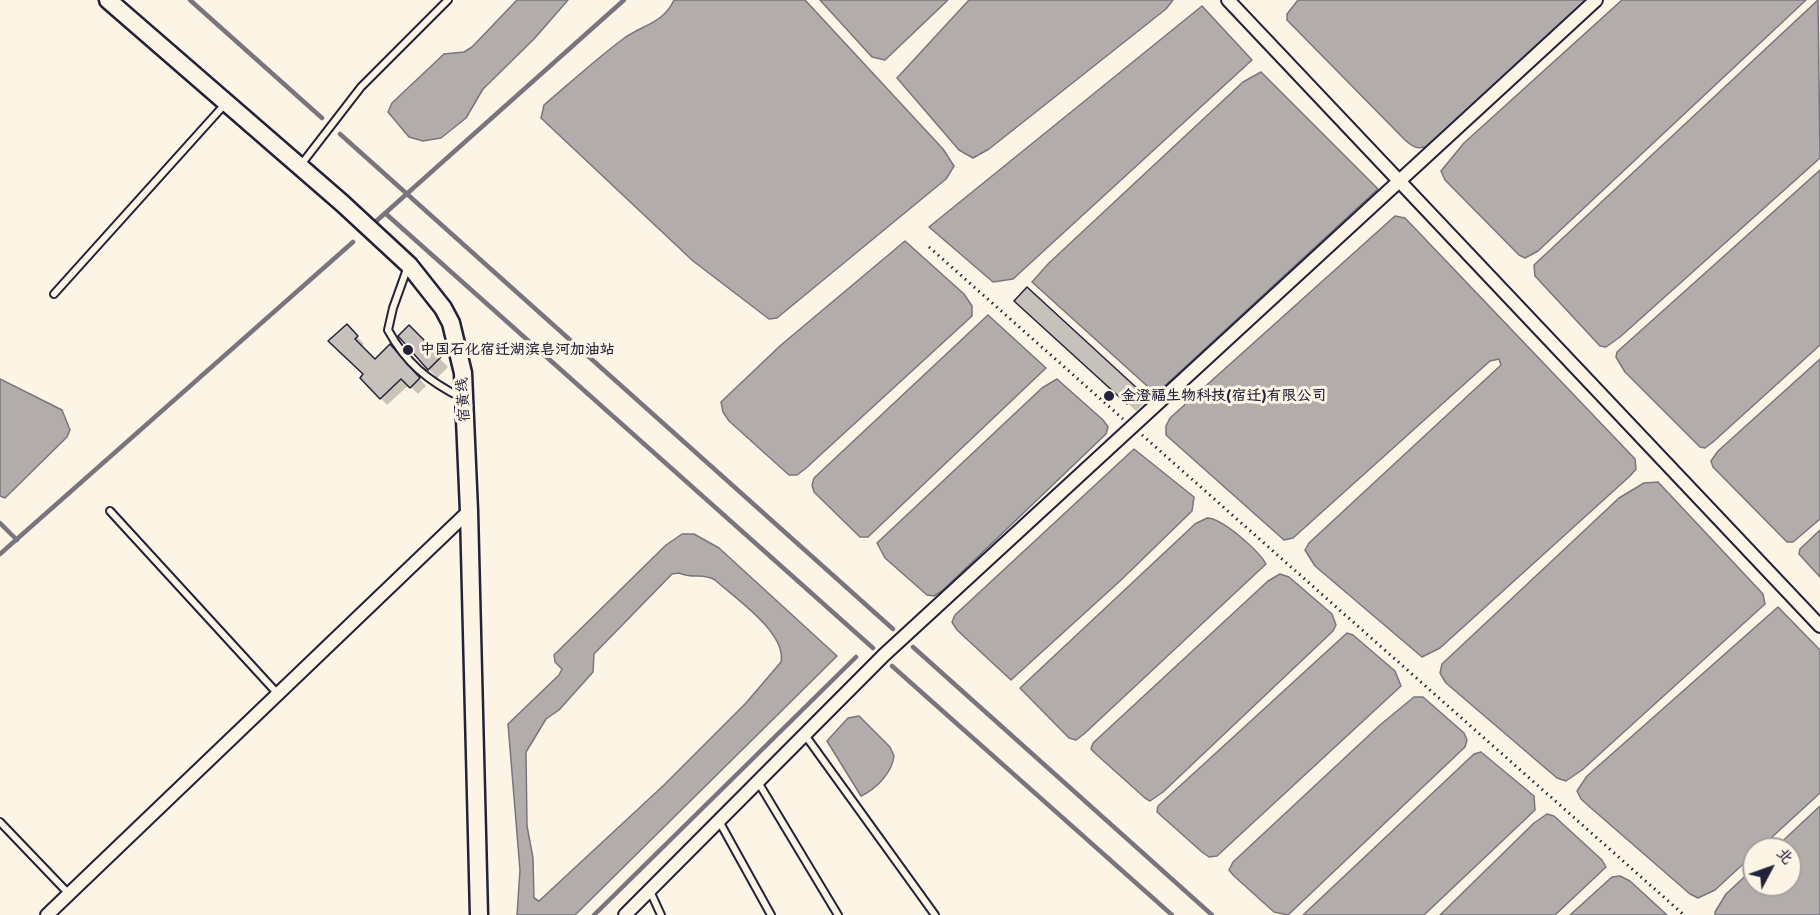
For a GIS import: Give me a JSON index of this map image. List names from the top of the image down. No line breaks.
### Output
{"streets":{"main road":["宿黄线"]},"places":["中国石化宿迁湖滨皂河加油站","金澄福生物科技(宿迁)有限公司"],"north":"top right"}
